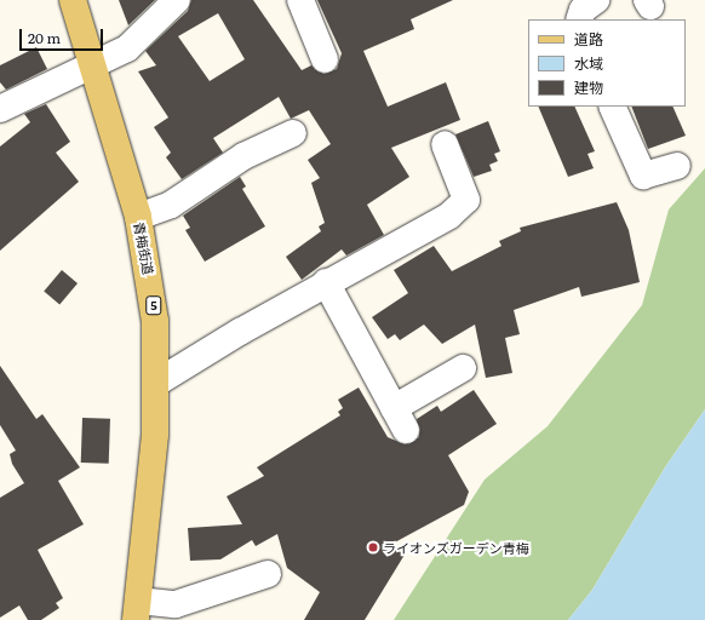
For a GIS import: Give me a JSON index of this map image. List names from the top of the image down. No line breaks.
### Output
{"streets":{"main road":["青梅街道","5"]},"places":["ライオンズガーデン青梅"],"legend":["道路","水域","建物"],"scale_bar":"20 m"}
